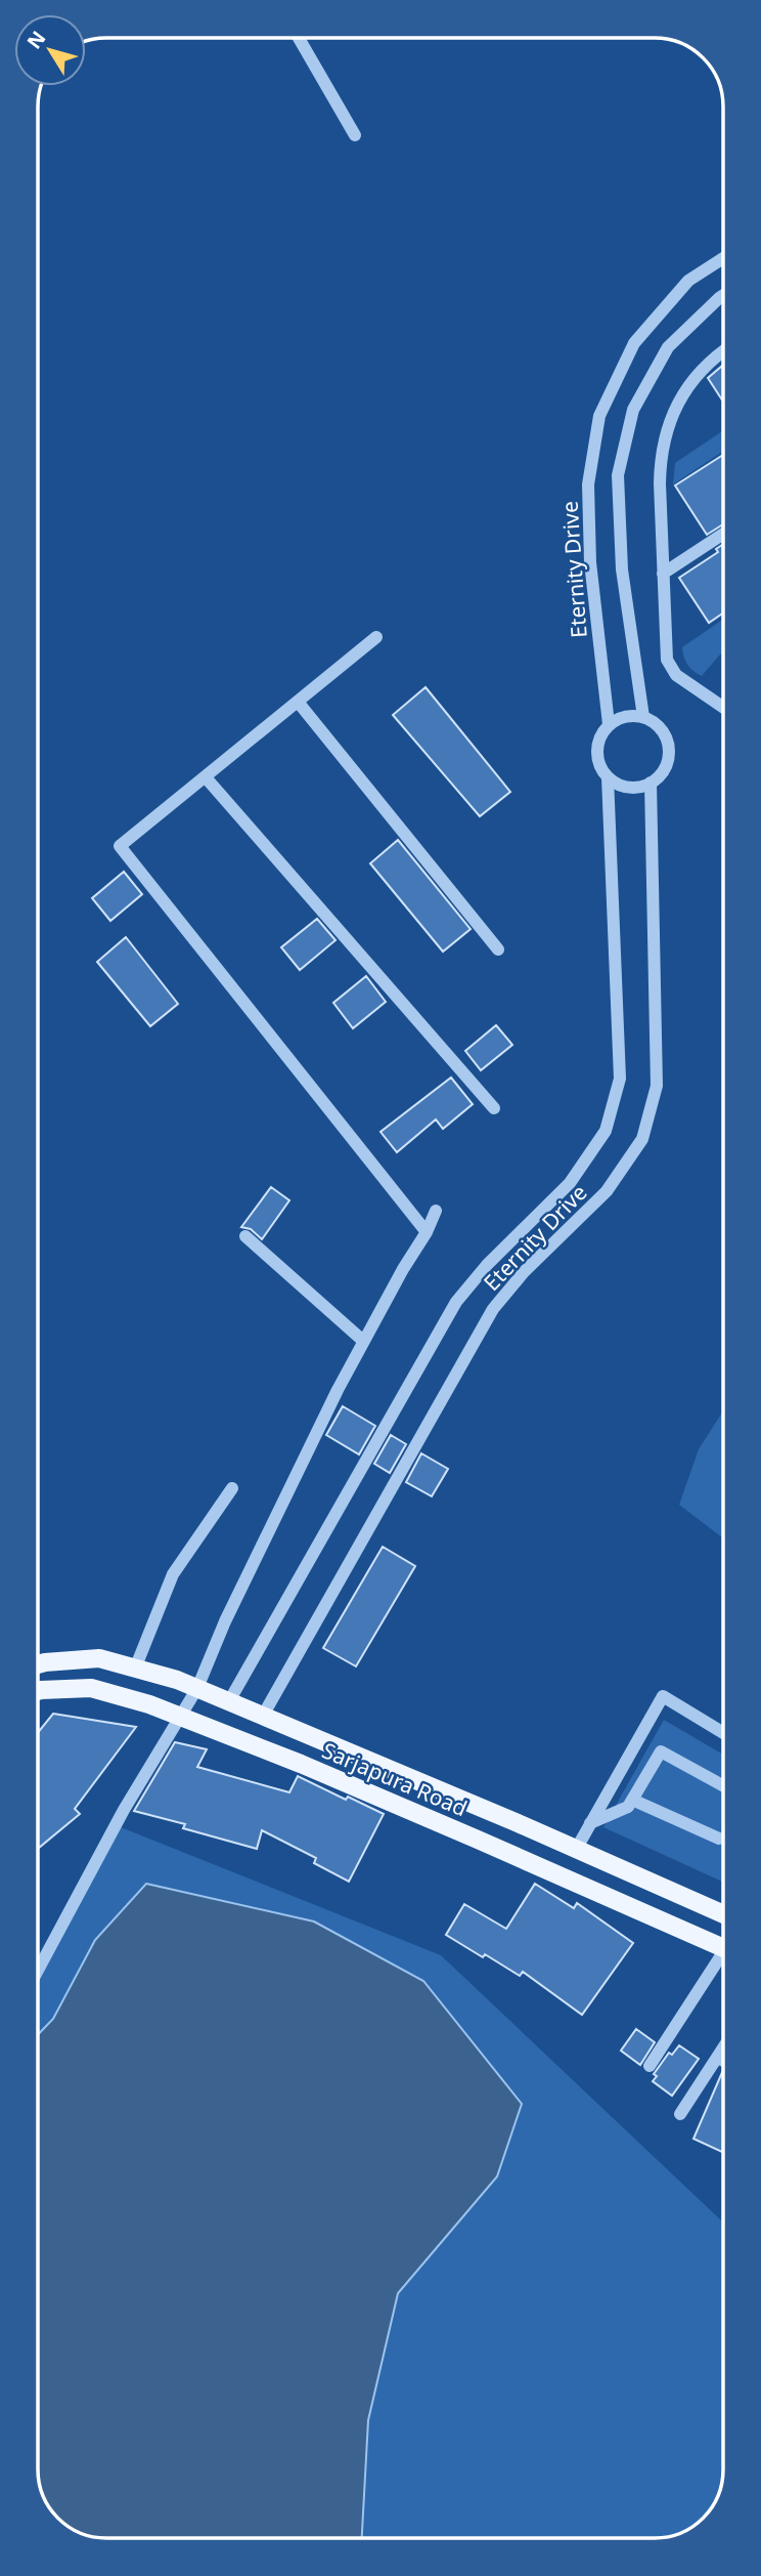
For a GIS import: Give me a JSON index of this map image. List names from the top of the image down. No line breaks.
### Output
{"streets":{"main road":["Sarjapura Road"],"street":["Eternity Drive"]},"crossings":[["Eternity Drive","Sarjapura Road"]],"north":"top left"}
